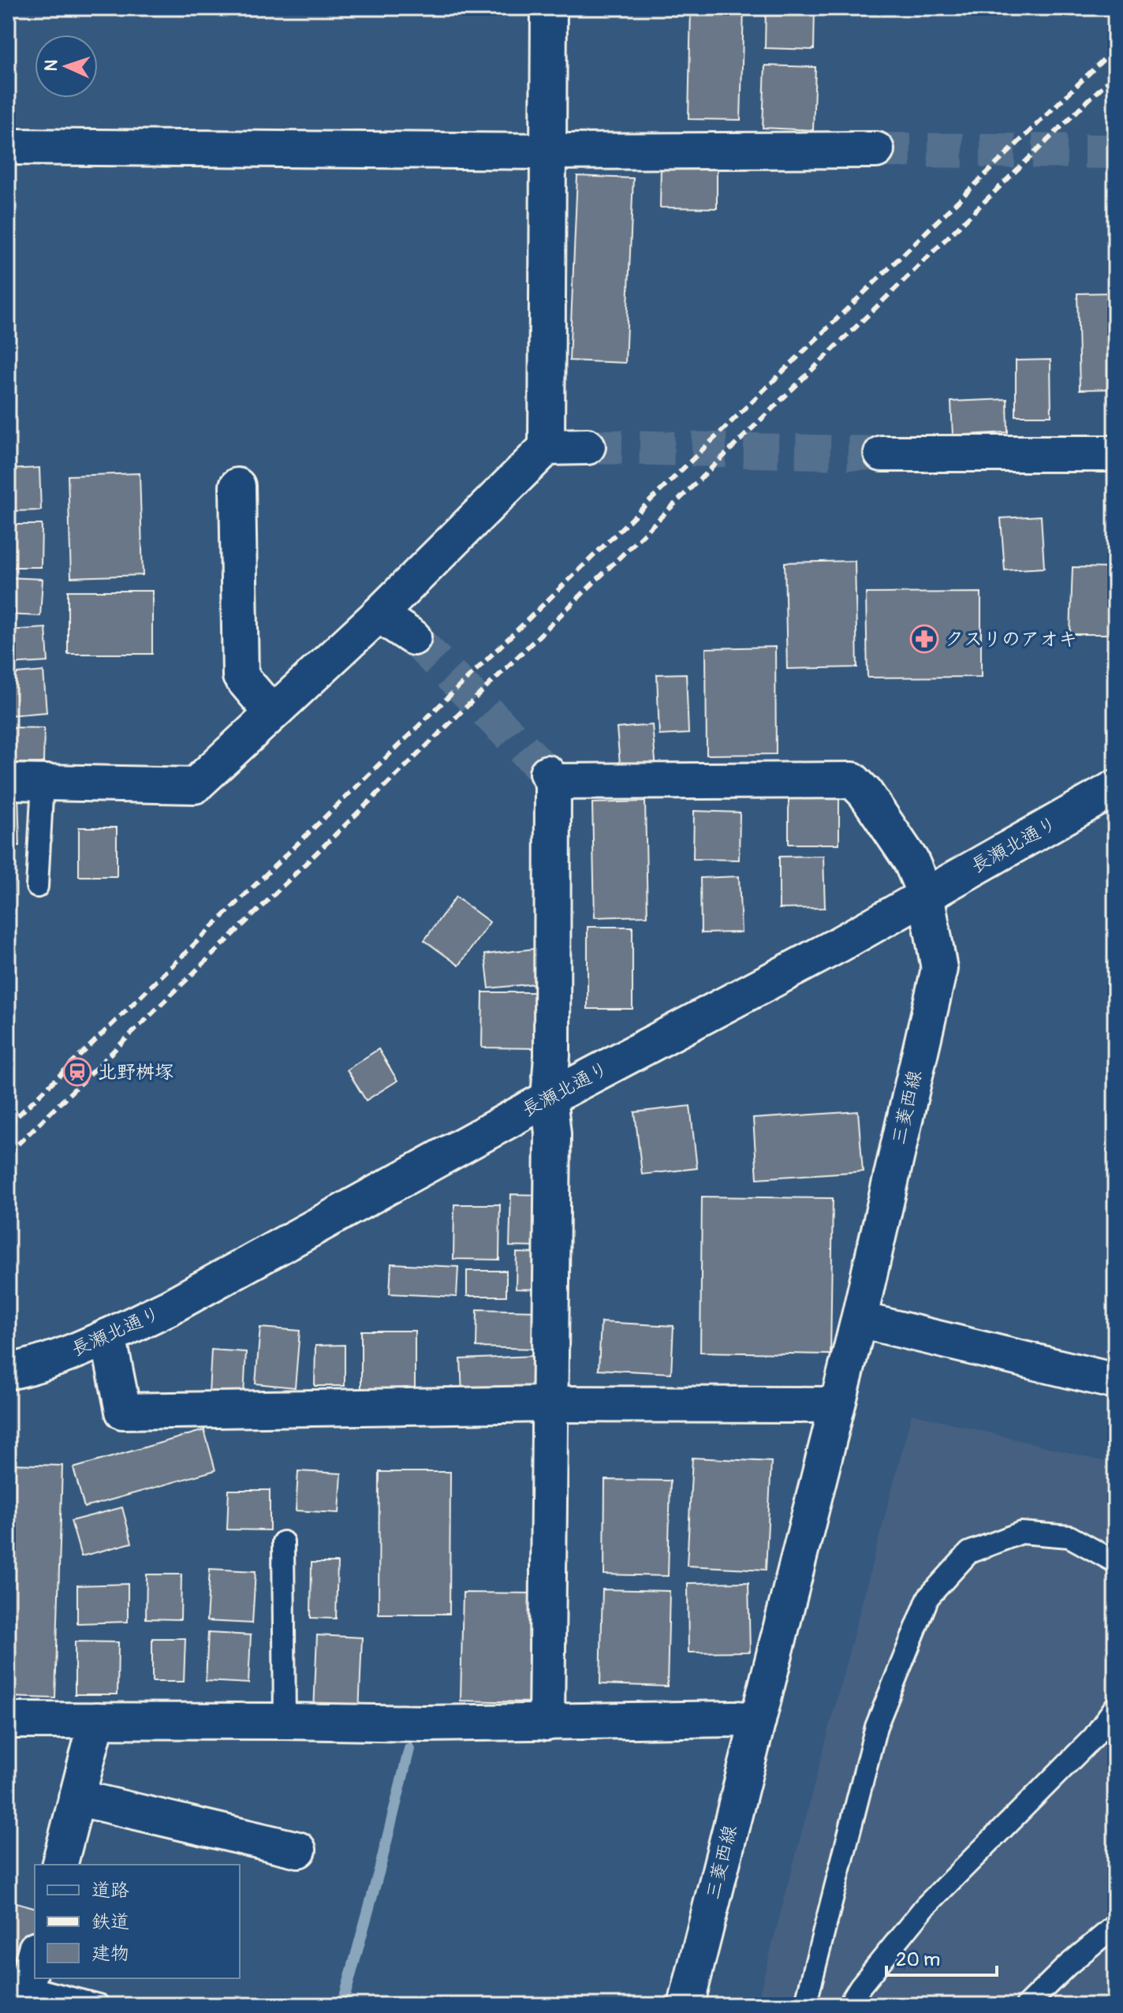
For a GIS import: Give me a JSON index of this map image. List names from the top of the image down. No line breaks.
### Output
{"streets":{"street":["長瀬北通り","三菱西線"]},"crossings":[["長瀬北通り","三菱西線"]],"places":{"pharmacy":["クスリのアオキ"],"station":["北野桝塚"]},"legend":["道路","鉄道","建物"],"scale_bar":"20 m","north":"left"}
